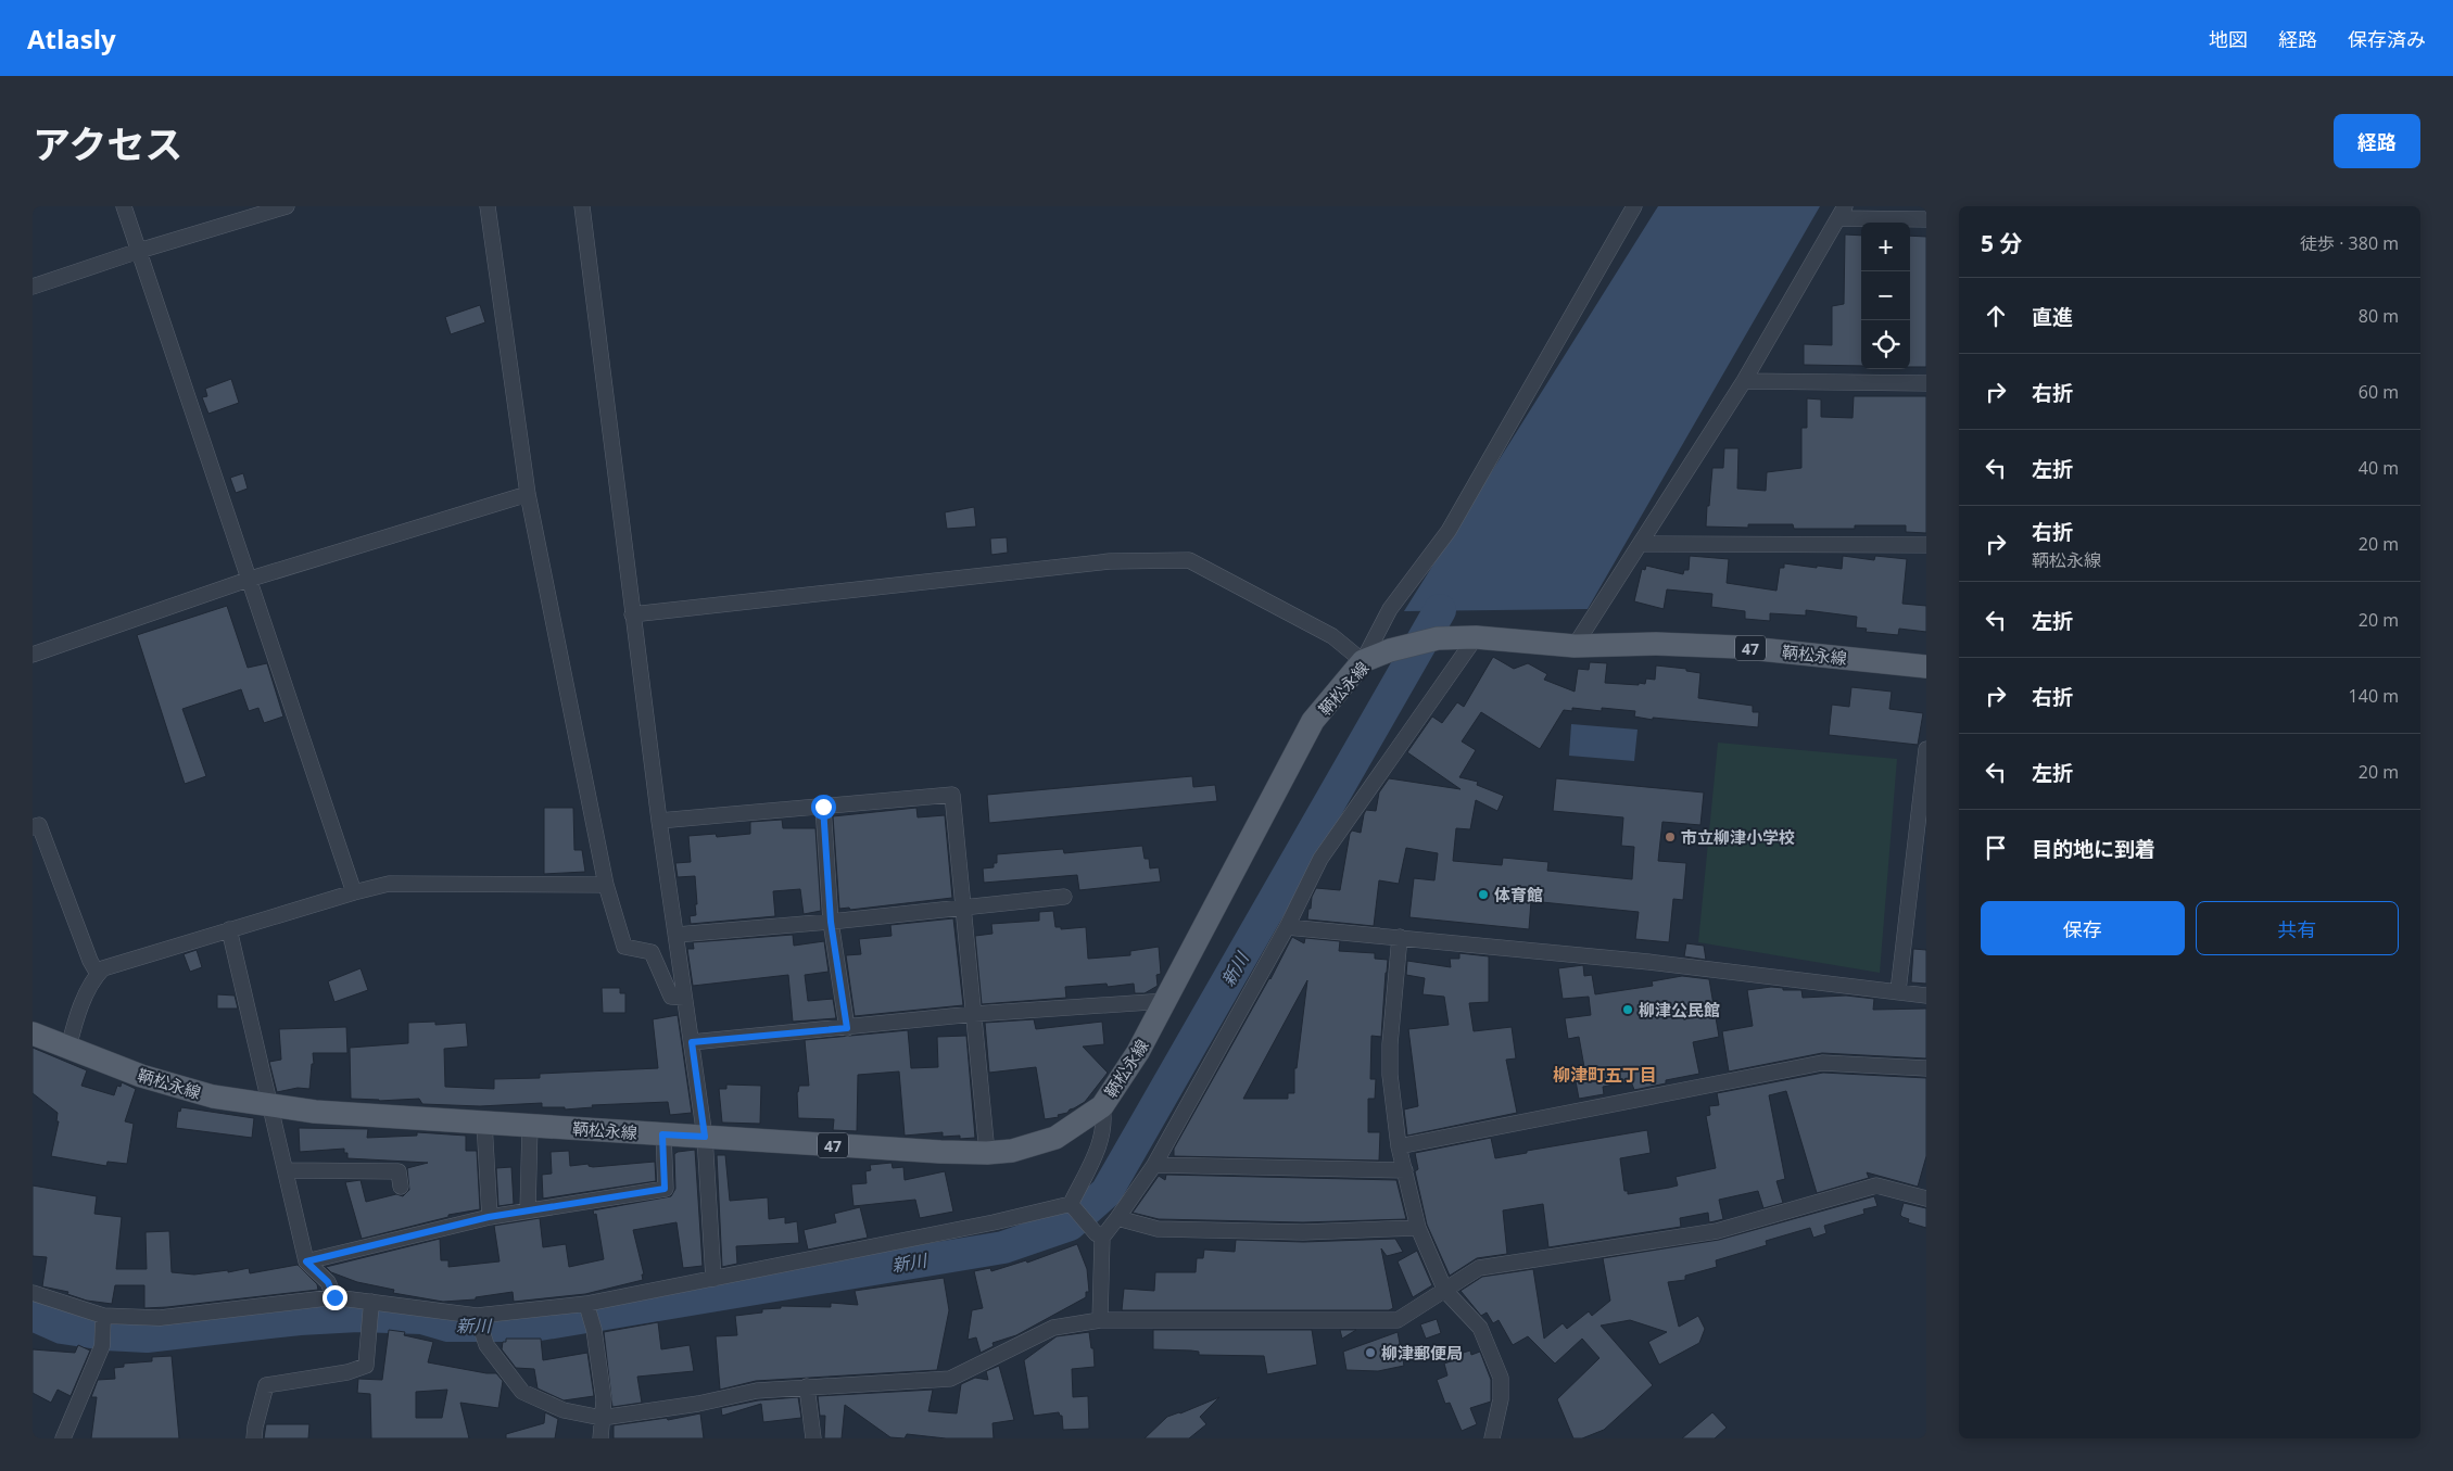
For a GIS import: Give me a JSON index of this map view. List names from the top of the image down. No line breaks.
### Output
{"streets":{"main road":["47","鞆松永線"]},"districts":["柳津町五丁目"],"water":["新川"],"places":["市立柳津小学校","体育館","柳津公民館","柳津郵便局"],"page":{"header":"Atlasly","nav":["地図","経路","保存済み"],"title":"アクセス","buttons":["経路",["保存","共有"]],"heading":["5 分","徒歩 · 380 m"],"map_buttons":["+","−"],"list":[["直進","80 m"],["右折","60 m"],["左折","40 m"],["右折","鞆松永線","20 m"],["左折","20 m"],["右折","140 m"],["左折","20 m"],"目的地に到着"]}}
